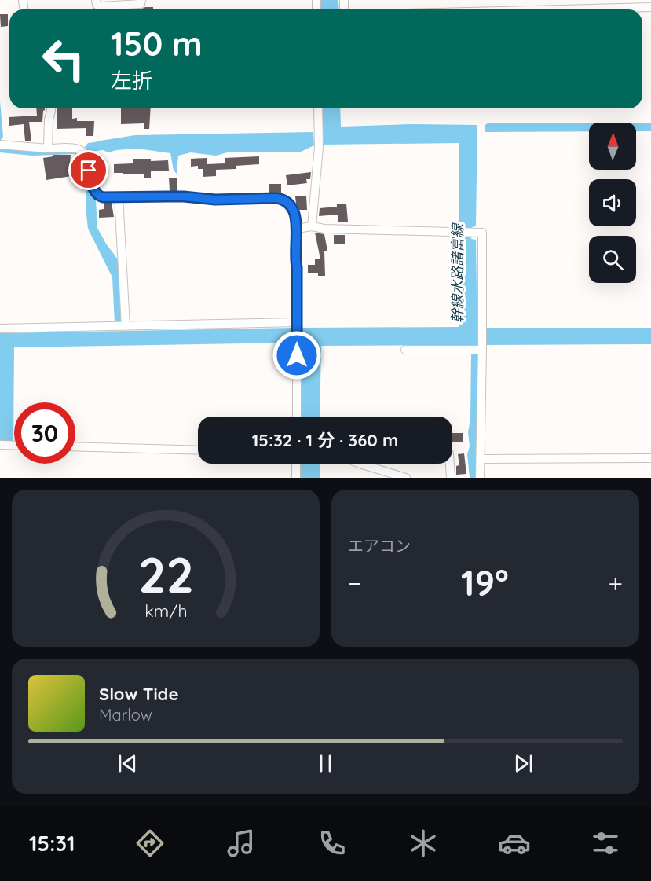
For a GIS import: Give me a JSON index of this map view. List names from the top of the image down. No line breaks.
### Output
{"water":["幹線水路諸富線"],"north":"top","page":{"turn":["150 m","左折"],"limit":"30","trip":"15:32 · 1 分 · 360 m","tile":"エアコン","heat":["−","19°","+"],"song":["Slow Tide","Marlow"],"tabs":"15:31","gauge":["22","km/h"]}}
